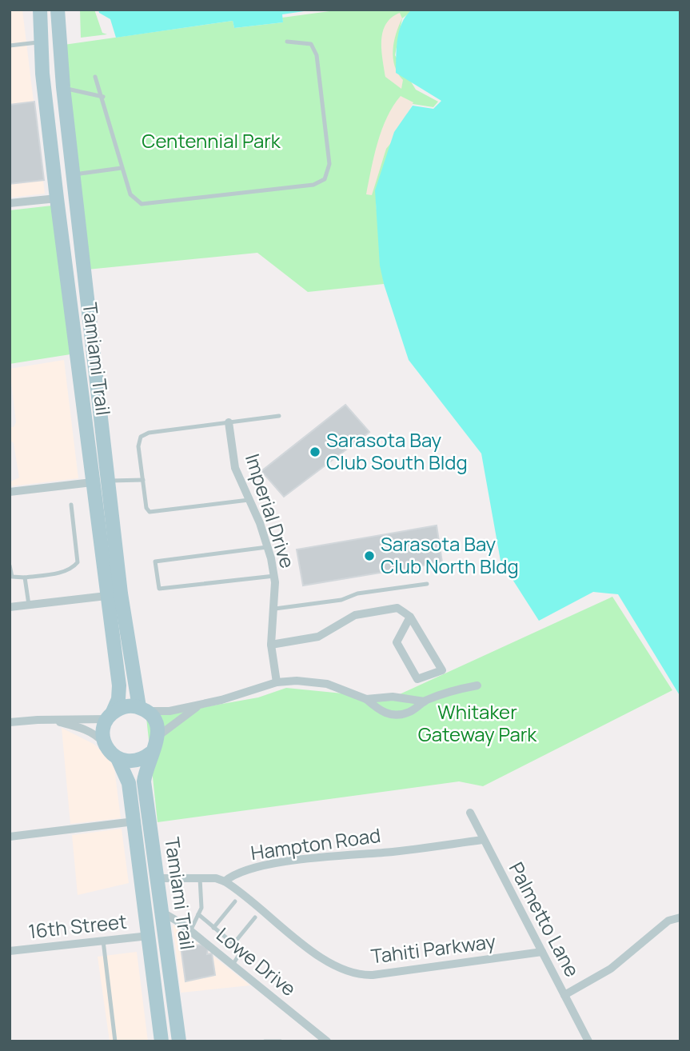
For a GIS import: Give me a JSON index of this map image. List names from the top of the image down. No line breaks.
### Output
{"streets":{"main road":["Tamiami Trail"],"street":["Imperial Drive","Hampton Road","Palmetto Lane","16th Street","Tahiti Parkway","Lowe Drive"]},"crossings":[["Tamiami Trail","16th Street"],["Tamiami Trail","Lowe Drive"],["Hampton Road","Palmetto Lane"],["Hampton Road","Tahiti Parkway"],["Palmetto Lane","Tahiti Parkway"]],"parks":["Centennial Park","Whitaker Gateway Park"],"places":["Sarasota Bay Club South Bldg","Sarasota Bay Club North Bldg"]}
